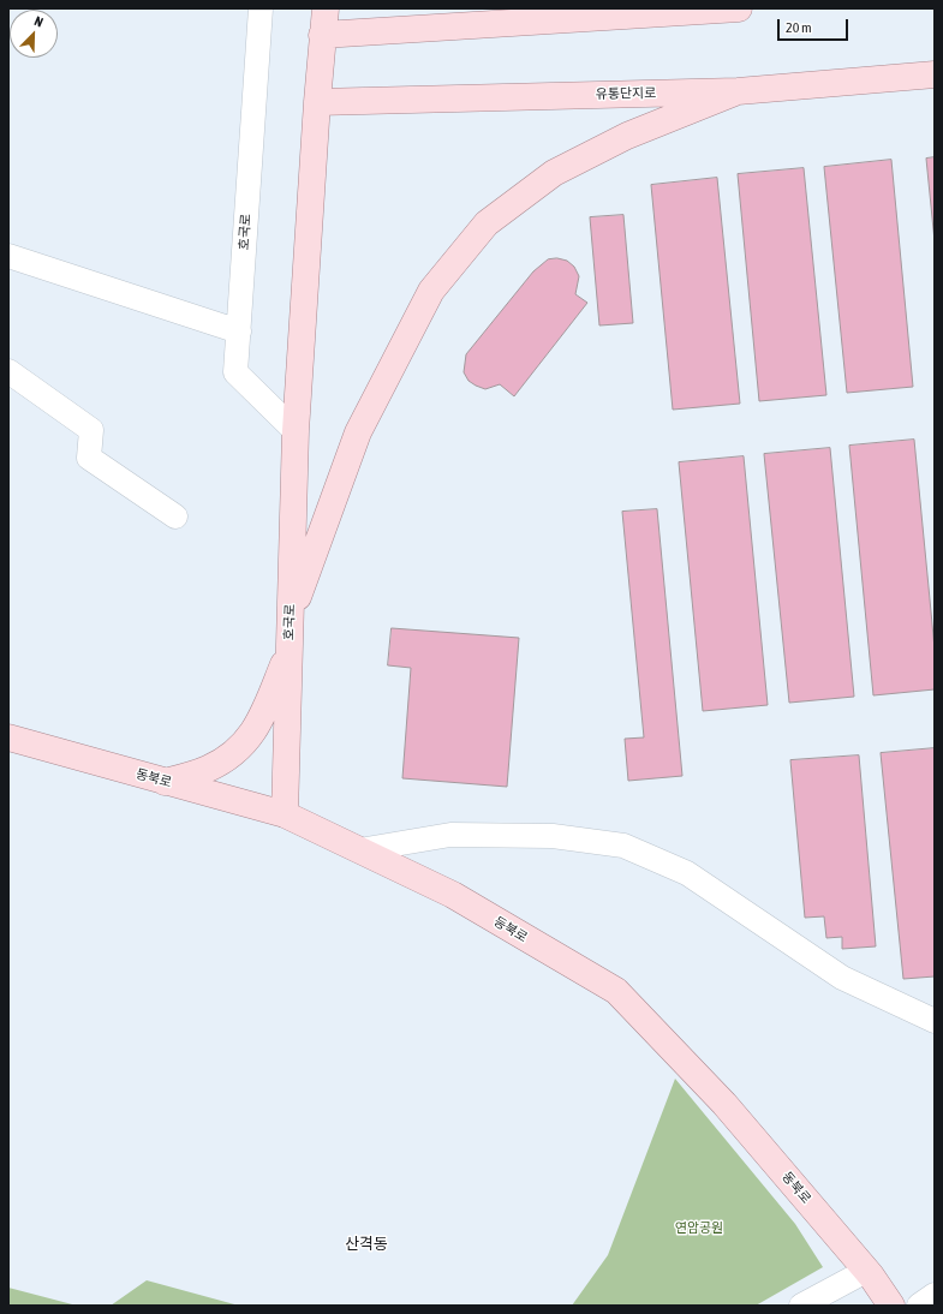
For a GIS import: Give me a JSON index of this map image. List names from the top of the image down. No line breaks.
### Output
{"streets":{"main road":["유통단지로","호국로","동북로"]},"crossings":[["유통단지로","호국로"],["호국로","동북로"]],"districts":["산격동"],"parks":["연암공원"],"scale_bar":"20 m","north":"top right"}
